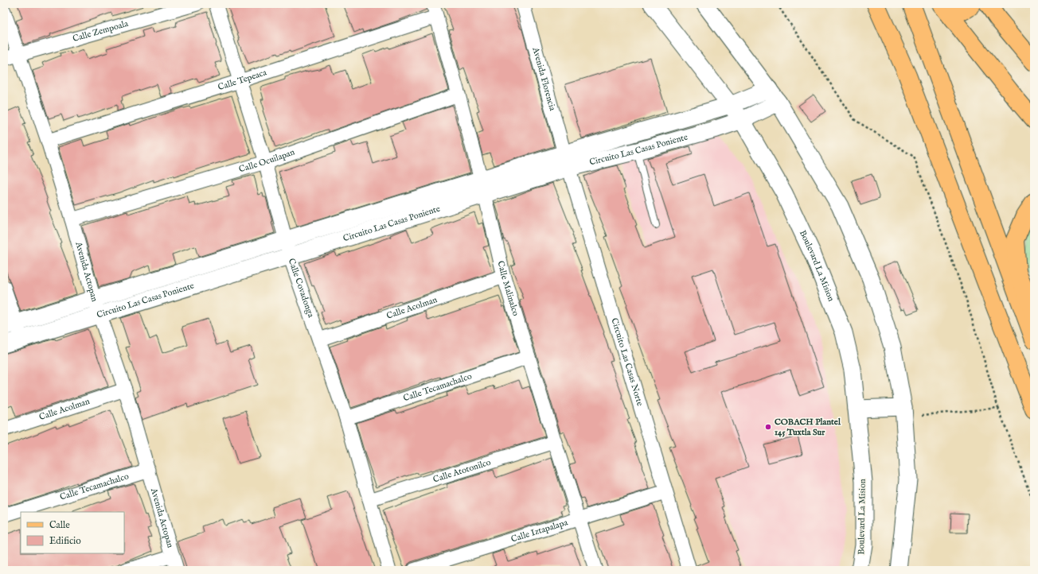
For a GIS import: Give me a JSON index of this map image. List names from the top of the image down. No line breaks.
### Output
{"streets":{"street":["Calle Zempoala","Avenida Florencia","Calle Tepeaca","Circuito Las Casas Poniente","Calle Ocuilapan","Boulevard La Mision","Avenida Actopan","Calle Covadonga","Calle Malinalco","Calle Acolman","Circuito Las Casas Norte","Calle Tecamachalco","Calle Atotonilco","Calle Iztapalapa"]},"crossings":[["Calle Zempoala","Avenida Actopan"],["Avenida Florencia","Circuito Las Casas Poniente"],["Avenida Florencia","Circuito Las Casas Norte"],["Calle Tepeaca","Avenida Actopan"],["Calle Tepeaca","Calle Covadonga"],["Calle Tepeaca","Calle Malinalco"],["Circuito Las Casas Poniente","Boulevard La Mision"],["Circuito Las Casas Poniente","Avenida Actopan"],["Circuito Las Casas Poniente","Calle Covadonga"],["Circuito Las Casas Poniente","Calle Malinalco"],["Circuito Las Casas Poniente","Circuito Las Casas Norte"],["Calle Ocuilapan","Avenida Actopan"],["Calle Ocuilapan","Calle Covadonga"],["Calle Ocuilapan","Calle Malinalco"],["Avenida Actopan","Calle Acolman"],["Avenida Actopan","Calle Tecamachalco"],["Calle Covadonga","Calle Acolman"],["Calle Covadonga","Calle Tecamachalco"],["Calle Covadonga","Calle Atotonilco"],["Calle Malinalco","Calle Acolman"],["Calle Malinalco","Calle Tecamachalco"],["Calle Malinalco","Calle Atotonilco"],["Calle Malinalco","Calle Iztapalapa"],["Circuito Las Casas Norte","Calle Iztapalapa"]],"places":["COBACH Plantel 145 Tuxtla Sur"],"legend":["Calle","Edificio"]}
